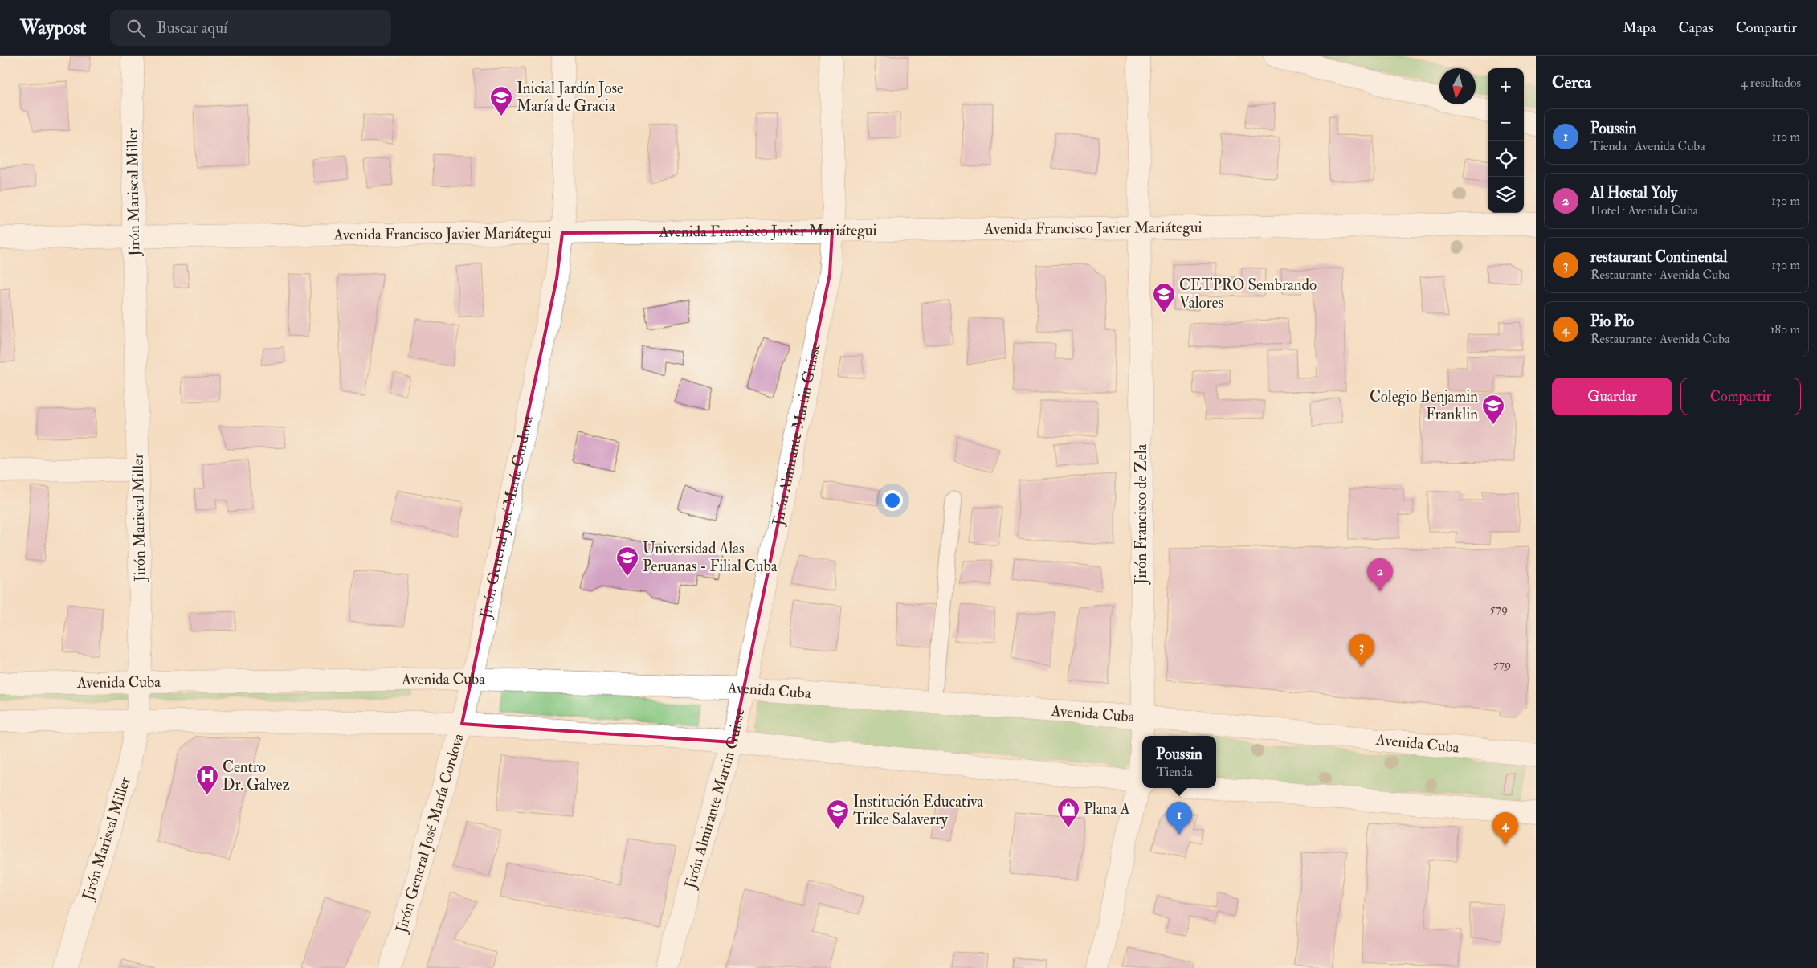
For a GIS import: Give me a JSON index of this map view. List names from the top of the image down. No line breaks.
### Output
{"streets":{"street":["Jirón Mariscal Miller","Avenida Francisco Javier Mariátegui","Jirón Almirante Martin Guisse","Jirón Francisco de Zela","Jirón General José María Cordova","Avenida Cuba"]},"crossings":[["Jirón Mariscal Miller","Avenida Francisco Javier Mariátegui"],["Jirón Mariscal Miller","Avenida Cuba"],["Avenida Francisco Javier Mariátegui","Jirón Almirante Martin Guisse"],["Avenida Francisco Javier Mariátegui","Jirón Francisco de Zela"],["Avenida Francisco Javier Mariátegui","Jirón General José María Cordova"],["Jirón Almirante Martin Guisse","Avenida Cuba"],["Jirón Francisco de Zela","Avenida Cuba"],["Jirón General José María Cordova","Avenida Cuba"]],"places":{"school or university":["Inicial Jardín Jose María de Gracia","CETPRO Sembrando Valores","Colegio Benjamin Franklin","Universidad Alas Peruanas - Filial Cuba","Institución Educativa Trilce Salaverry"],"hospital":["Centro Dr. Galvez"],"shop":["Plana A"]},"house_numbers":["579","579"],"north":"bottom","page":{"header":"Waypost","search":"Buscar aquí","nav":["Mapa","Capas","Compartir"],"heading":["Cerca","4 resultados"],"map_buttons":["+","−"],"list":[{"mark":"1","name":"Poussin","note":"Tienda · Avenida Cuba","value":"110 m"},{"mark":"2","name":"Al Hostal Yoly","note":"Hotel · Avenida Cuba","value":"130 m"},{"mark":"3","name":"restaurant Continental","note":"Restaurante · Avenida Cuba","value":"130 m"},{"mark":"4","name":"Pio Pio","note":"Restaurante · Avenida Cuba","value":"180 m"}],"buttons":["Guardar","Compartir"],"pins":["2","3","1","4"],"popup":["Poussin","Tienda"]}}
